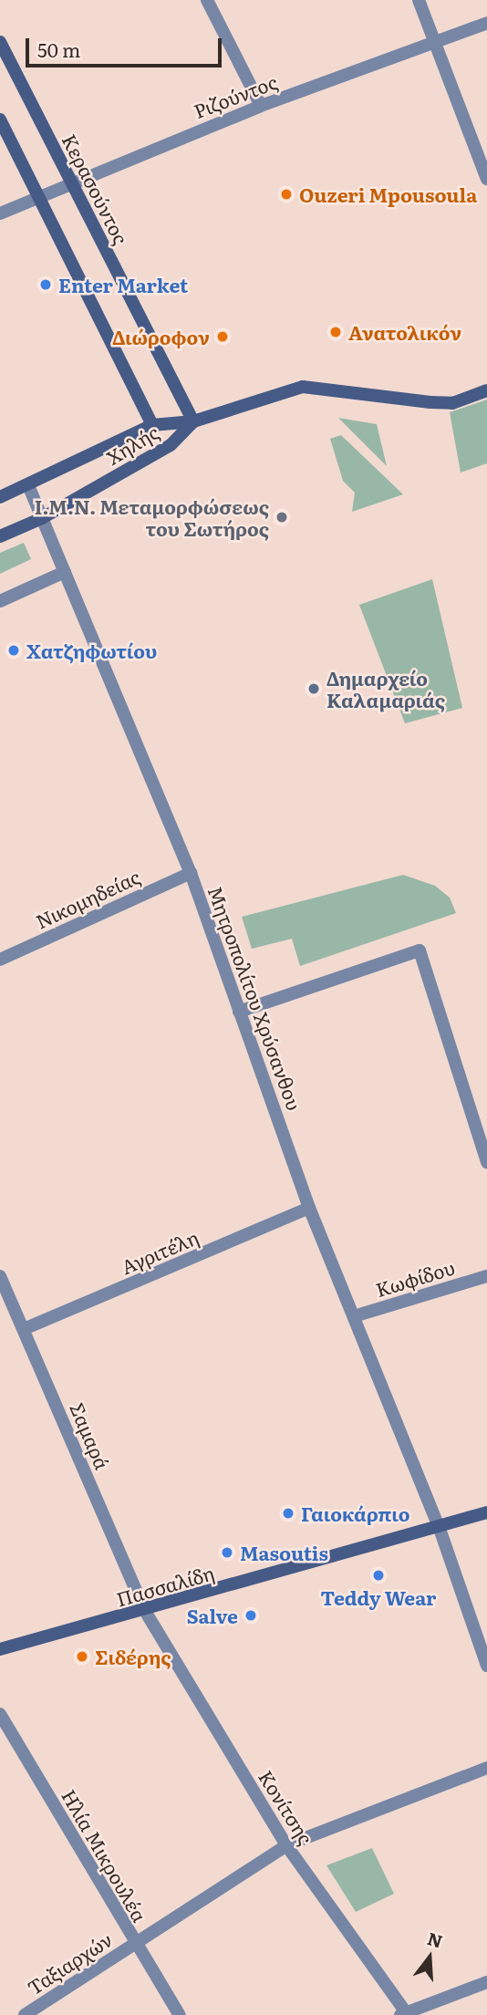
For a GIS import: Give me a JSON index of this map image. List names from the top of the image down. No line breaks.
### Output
{"streets":{"main road":["Κερασούντος","Χηλής","Πασσαλίδη"],"street":["Ριζούντος","Νικομηδείας","Μητροπολίτου Χρύσανθου","Αγριτέλη","Κωφίδου","Σαμαρά","Κονίτσης","Ηλία Μικρουλέα","Ταξιαρχών"]},"crossings":[["Ριζούντος","Κερασούντος"],["Κερασούντος","Χηλής"],["Χηλής","Μητροπολίτου Χρύσανθου"],["Νικομηδείας","Μητροπολίτου Χρύσανθου"],["Μητροπολίτου Χρύσανθου","Αγριτέλη"],["Μητροπολίτου Χρύσανθου","Κωφίδου"],["Μητροπολίτου Χρύσανθου","Πασσαλίδη"],["Αγριτέλη","Σαμαρά"],["Σαμαρά","Πασσαλίδη"],["Σαμαρά","Κονίτσης"],["Πασσαλίδη","Κονίτσης"],["Κονίτσης","Ταξιαρχών"],["Ηλία Μικρουλέα","Ταξιαρχών"]],"places":["Ouzeri Mpousoula","Enter Market","Ανατολικόν","Διώροφον","Ι.Μ.Ν. Μεταμορφώσεως του Σωτήρος","Χατζηφωτίου","Δημαρχείο Καλαμαριάς","Γαιοκάρπιο","Masoutis","Teddy Wear","Salve","Σιδέρης"],"scale_bar":"50 m","north":"top"}
